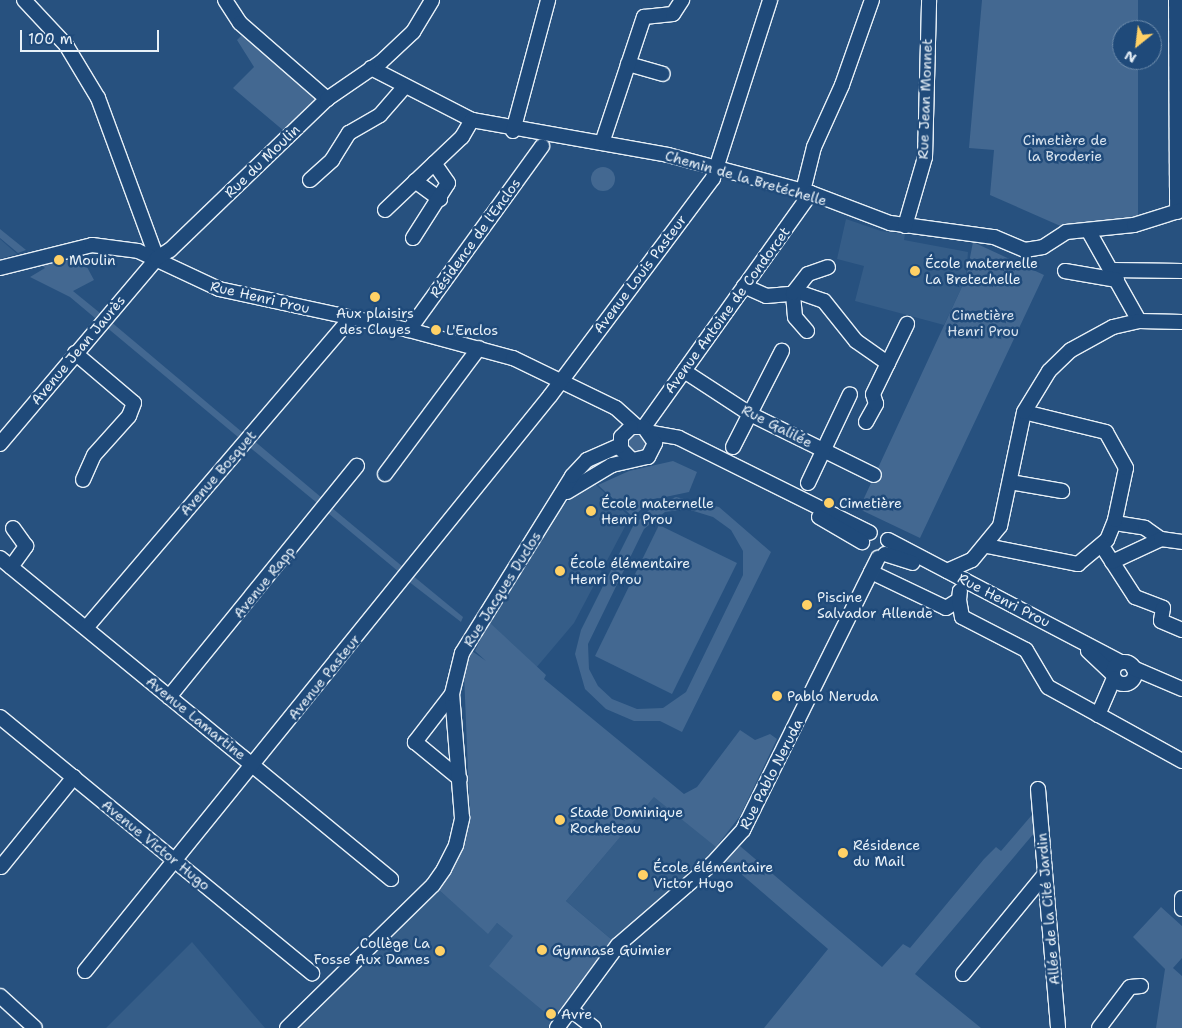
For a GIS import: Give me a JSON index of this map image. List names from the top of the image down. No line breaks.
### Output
{"streets":{"street":["Rue Jean Monnet","Rue du Moulin","Chemin de la Bretéchelle","Résidence de l'Enclos","Avenue Louis Pasteur","Rue Henri Prou","Avenue Antoine de Condorcet","Avenue Jean Jaurès","Rue Galilée","Avenue Bosquet","Avenue Rapp","Rue Jacques Duclos","Avenue Pasteur","Avenue Lamartine","Rue Pablo Neruda","Avenue Victor Hugo","Allée de la Cité Jardin"]},"crossings":[["Rue Jean Monnet","Chemin de la Bretéchelle"],["Rue du Moulin","Chemin de la Bretéchelle"],["Rue du Moulin","Rue Henri Prou"],["Rue du Moulin","Avenue Jean Jaurès"],["Chemin de la Bretéchelle","Avenue Louis Pasteur"],["Chemin de la Bretéchelle","Avenue Antoine de Condorcet"],["Résidence de l'Enclos","Rue Henri Prou"],["Avenue Louis Pasteur","Rue Henri Prou"],["Avenue Louis Pasteur","Avenue Pasteur"],["Rue Henri Prou","Avenue Antoine de Condorcet"],["Rue Henri Prou","Avenue Jean Jaurès"],["Rue Henri Prou","Avenue Bosquet"],["Rue Henri Prou","Rue Jacques Duclos"],["Rue Henri Prou","Avenue Pasteur"],["Rue Henri Prou","Rue Pablo Neruda"],["Avenue Antoine de Condorcet","Rue Galilée"],["Avenue Antoine de Condorcet","Rue Jacques Duclos"],["Avenue Bosquet","Avenue Lamartine"],["Avenue Rapp","Avenue Lamartine"],["Avenue Pasteur","Avenue Lamartine"],["Avenue Pasteur","Avenue Victor Hugo"]],"parks":["Cimetière de la Broderie","Cimetière Henri Prou"],"places":["Moulin","École maternelle La Bretechelle","Aux plaisirs des Clayes","L'Enclos","Cimetière","École maternelle Henri Prou","École élémentaire Henri Prou","Piscine Salvador Allende","Pablo Neruda","Stade Dominique Rocheteau","Résidence du Mail","École élémentaire Victor Hugo","Gymnase Guimier","Collège La Fosse Aux Dames","Avre"],"scale_bar":"100 m","north":"bottom left"}
